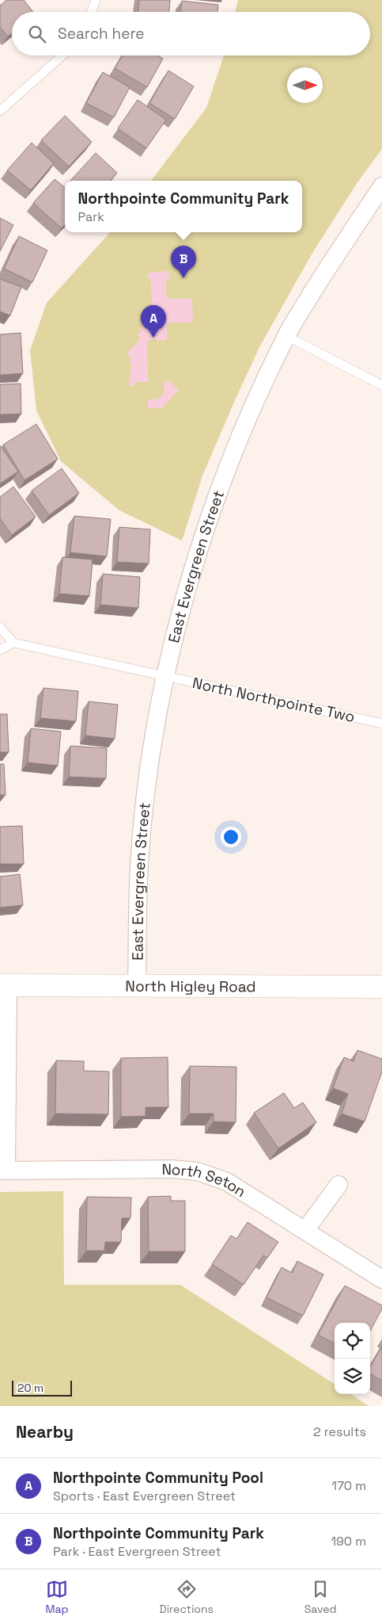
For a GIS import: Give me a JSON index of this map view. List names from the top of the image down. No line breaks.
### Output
{"streets":{"main road":["North Higley Road"],"street":["East Evergreen Street","North Seton"],"lane":["North Northpointe Two"]},"crossings":[["East Evergreen Street","North Northpointe Two"],["East Evergreen Street","North Higley Road"]],"scale_bar":"20 m","north":"right","page":{"search":"Search here","popup":["Northpointe Community Park","Park"],"pins":["B","A"],"scale":"20 m","heading":["Nearby","2 results"],"list":[{"mark":"A","name":"Northpointe Community Pool","note":"Sports · East Evergreen Street","value":"170 m"},{"mark":"B","name":"Northpointe Community Park","note":"Park · East Evergreen Street","value":"190 m"}],"nav":["Map","Directions","Saved"]}}
